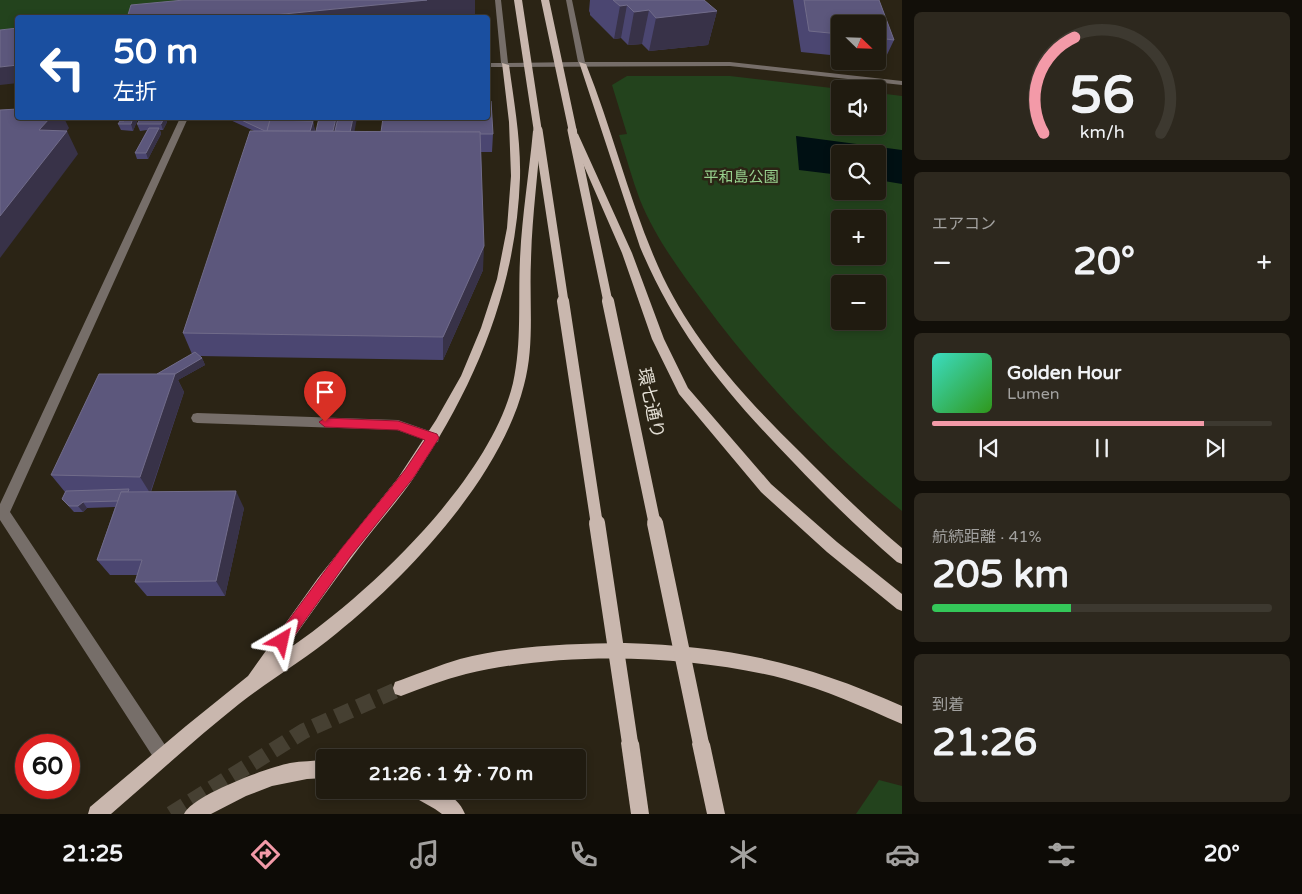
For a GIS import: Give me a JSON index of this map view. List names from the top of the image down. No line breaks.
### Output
{"streets":{"main road":["環七通り"]},"parks":["平和島公園"],"north":"bottom right","page":{"map_buttons":["+","−"],"turn":["50 m","左折"],"tile":["エアコン",["航続距離 · 41%","205 km"],["到着","21:26"]],"heat":["−","20°","+"],"song":["Golden Hour","Lumen"],"limit":"60","trip":"21:26 · 1 分 · 70 m","tabs":["21:25","20°"],"gauge":["56","km/h"]}}
